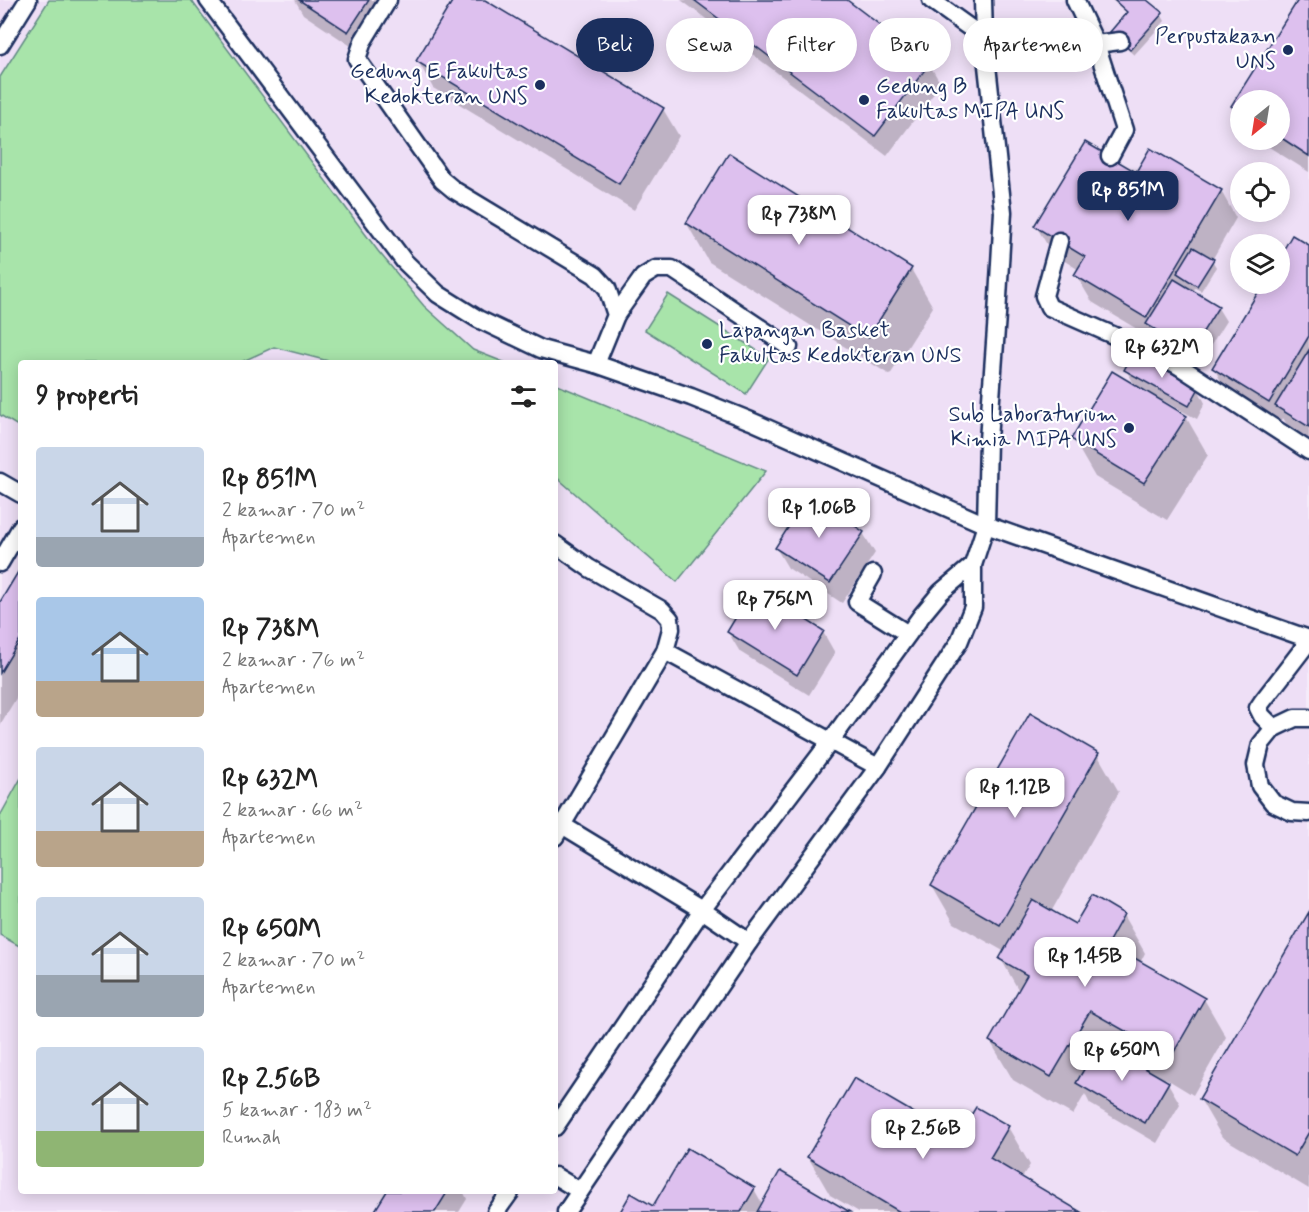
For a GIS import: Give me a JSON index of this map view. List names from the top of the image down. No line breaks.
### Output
{"places":["Perpustakaan UNS","Gedung E Fakultas Kedokteran UNS","Gedung B Fakultas MIPA UNS","Lapangan Basket Fakultas Kedokteran UNS","Sub Laboraturium Kimia MIPA UNS"],"north":"bottom left","page":{"chip":["Beli","Sewa","Filter","Baru","Apartemen"],"price":["Rp 851M","Rp 738M","Rp 632M","Rp 1.06B","Rp 756M","Rp 1.12B","Rp 1.45B","Rp 650M","Rp 2.56B"],"heading":"9 properti","list":[{"name":"Rp 851M","note":"2 kamar · 70 m² · Apartemen"},{"name":"Rp 738M","note":"2 kamar · 76 m² · Apartemen"},{"name":"Rp 632M","note":"2 kamar · 66 m² · Apartemen"},{"name":"Rp 650M","note":"2 kamar · 70 m² · Apartemen"},{"name":"Rp 2.56B","note":"5 kamar · 183 m² · Rumah"}]}}
